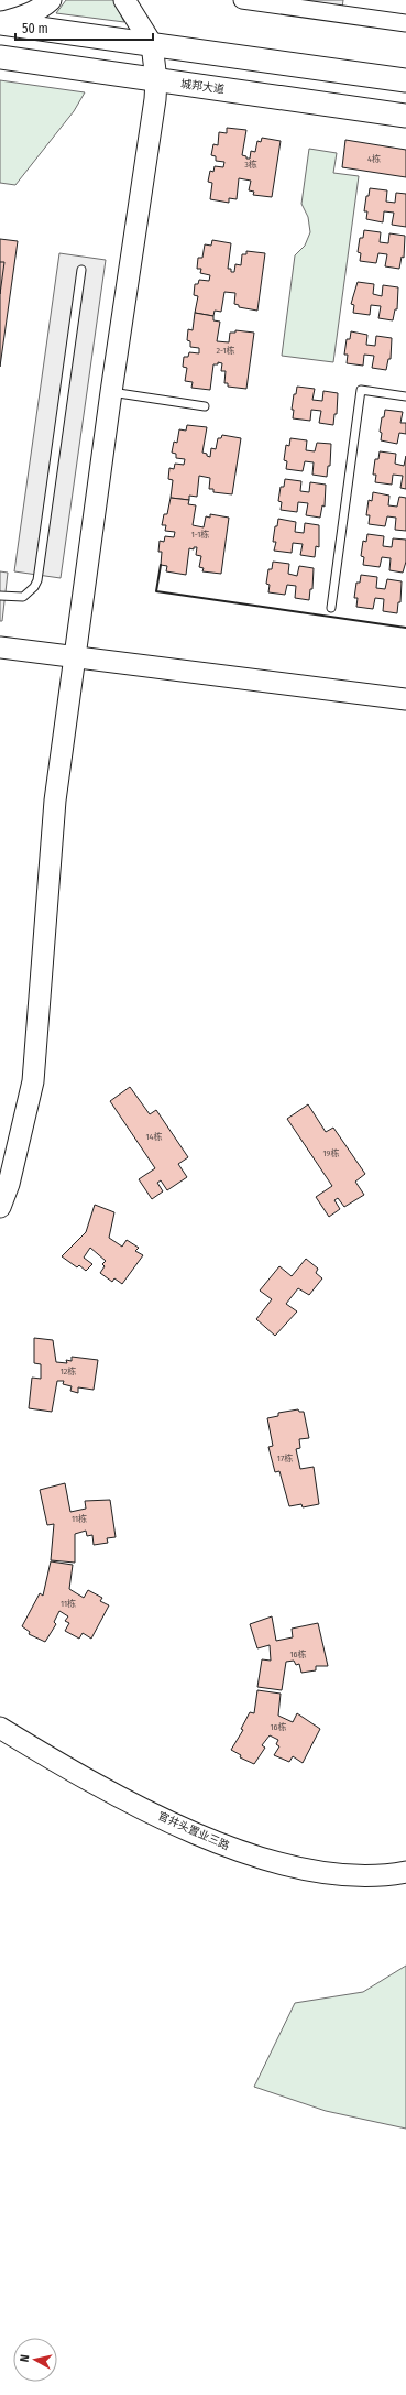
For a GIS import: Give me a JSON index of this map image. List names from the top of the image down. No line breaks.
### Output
{"streets":{"main road":["城邦大道"],"street":["官井头置业三路"]},"house_numbers":["4栋","3栋","2-1栋","1-1栋","14栋","19栋","12栋","17栋","11栋","11栋","16栋","16栋"],"scale_bar":"50 m","north":"left"}
